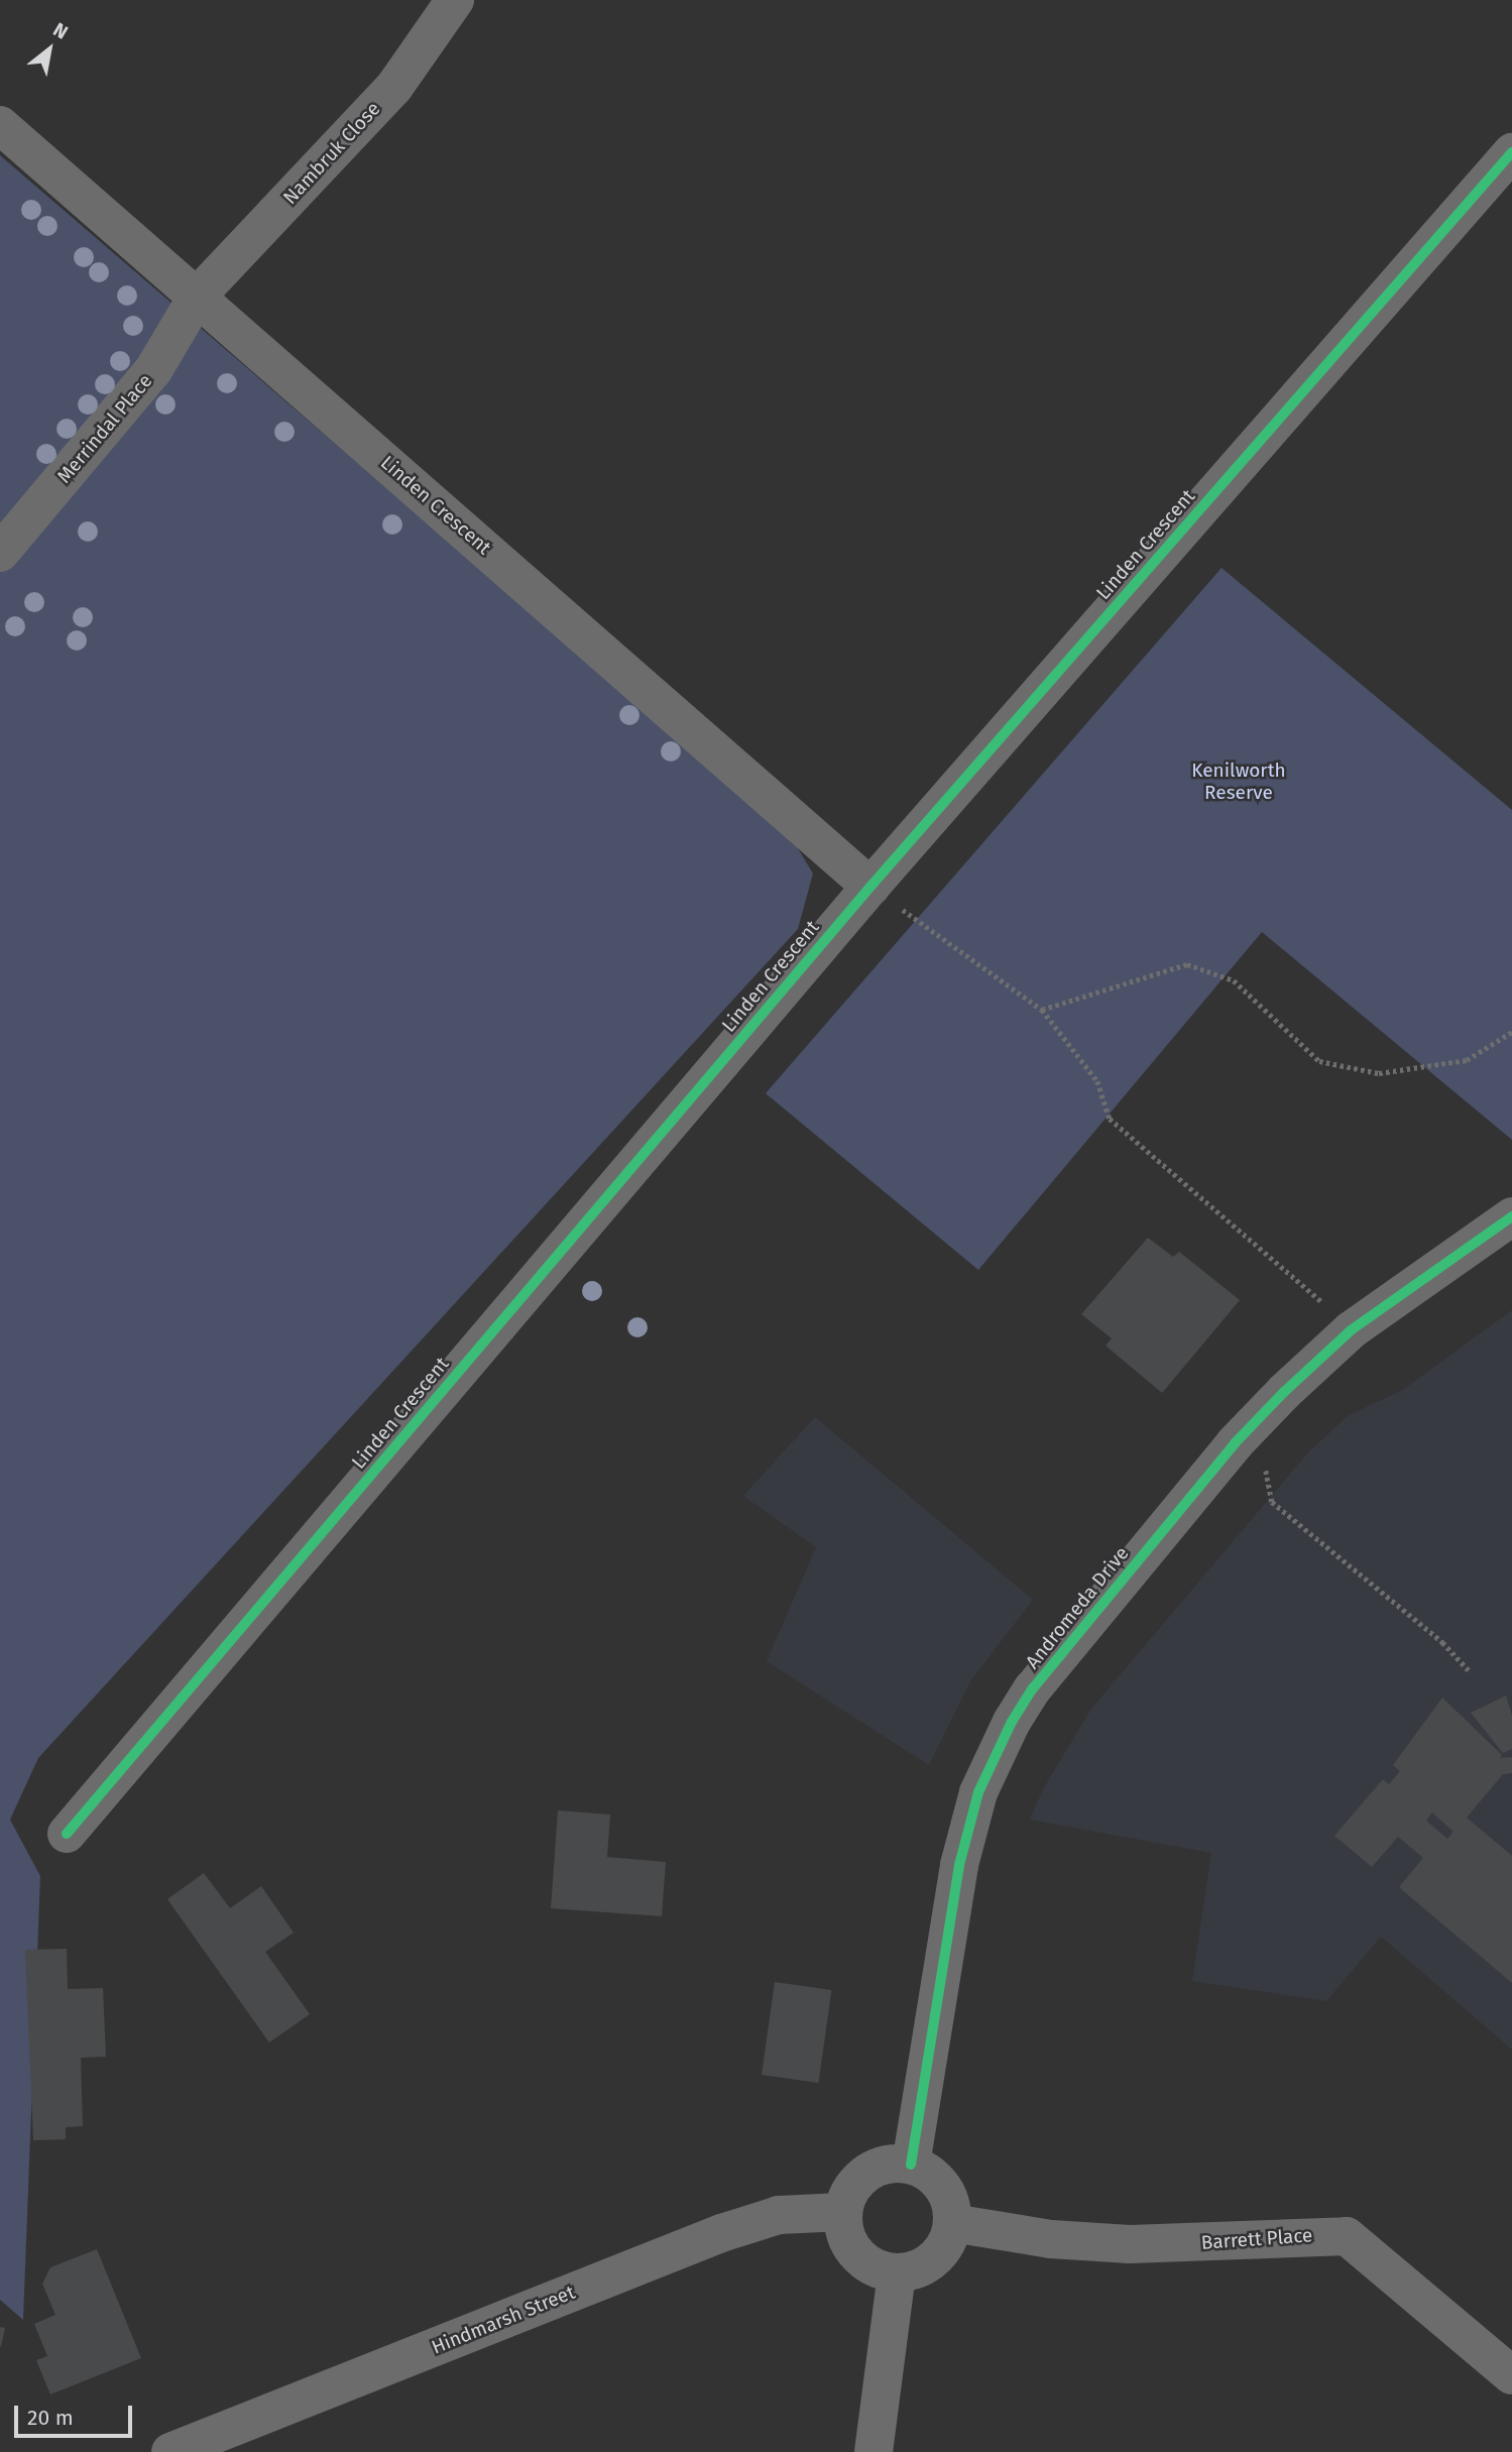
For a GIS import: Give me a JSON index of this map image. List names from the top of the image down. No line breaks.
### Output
{"streets":{"street":["Nambruk Close","Merrindal Place","Linden Crescent","Andromeda Drive","Barrett Place","Hindmarsh Street"]},"crossings":[["Nambruk Close","Merrindal Place"],["Nambruk Close","Linden Crescent"],["Merrindal Place","Linden Crescent"],["Andromeda Drive","Barrett Place"],["Andromeda Drive","Hindmarsh Street"],["Barrett Place","Hindmarsh Street"]],"parks":["Kenilworth Reserve"],"scale_bar":"20 m","north":"top right"}
